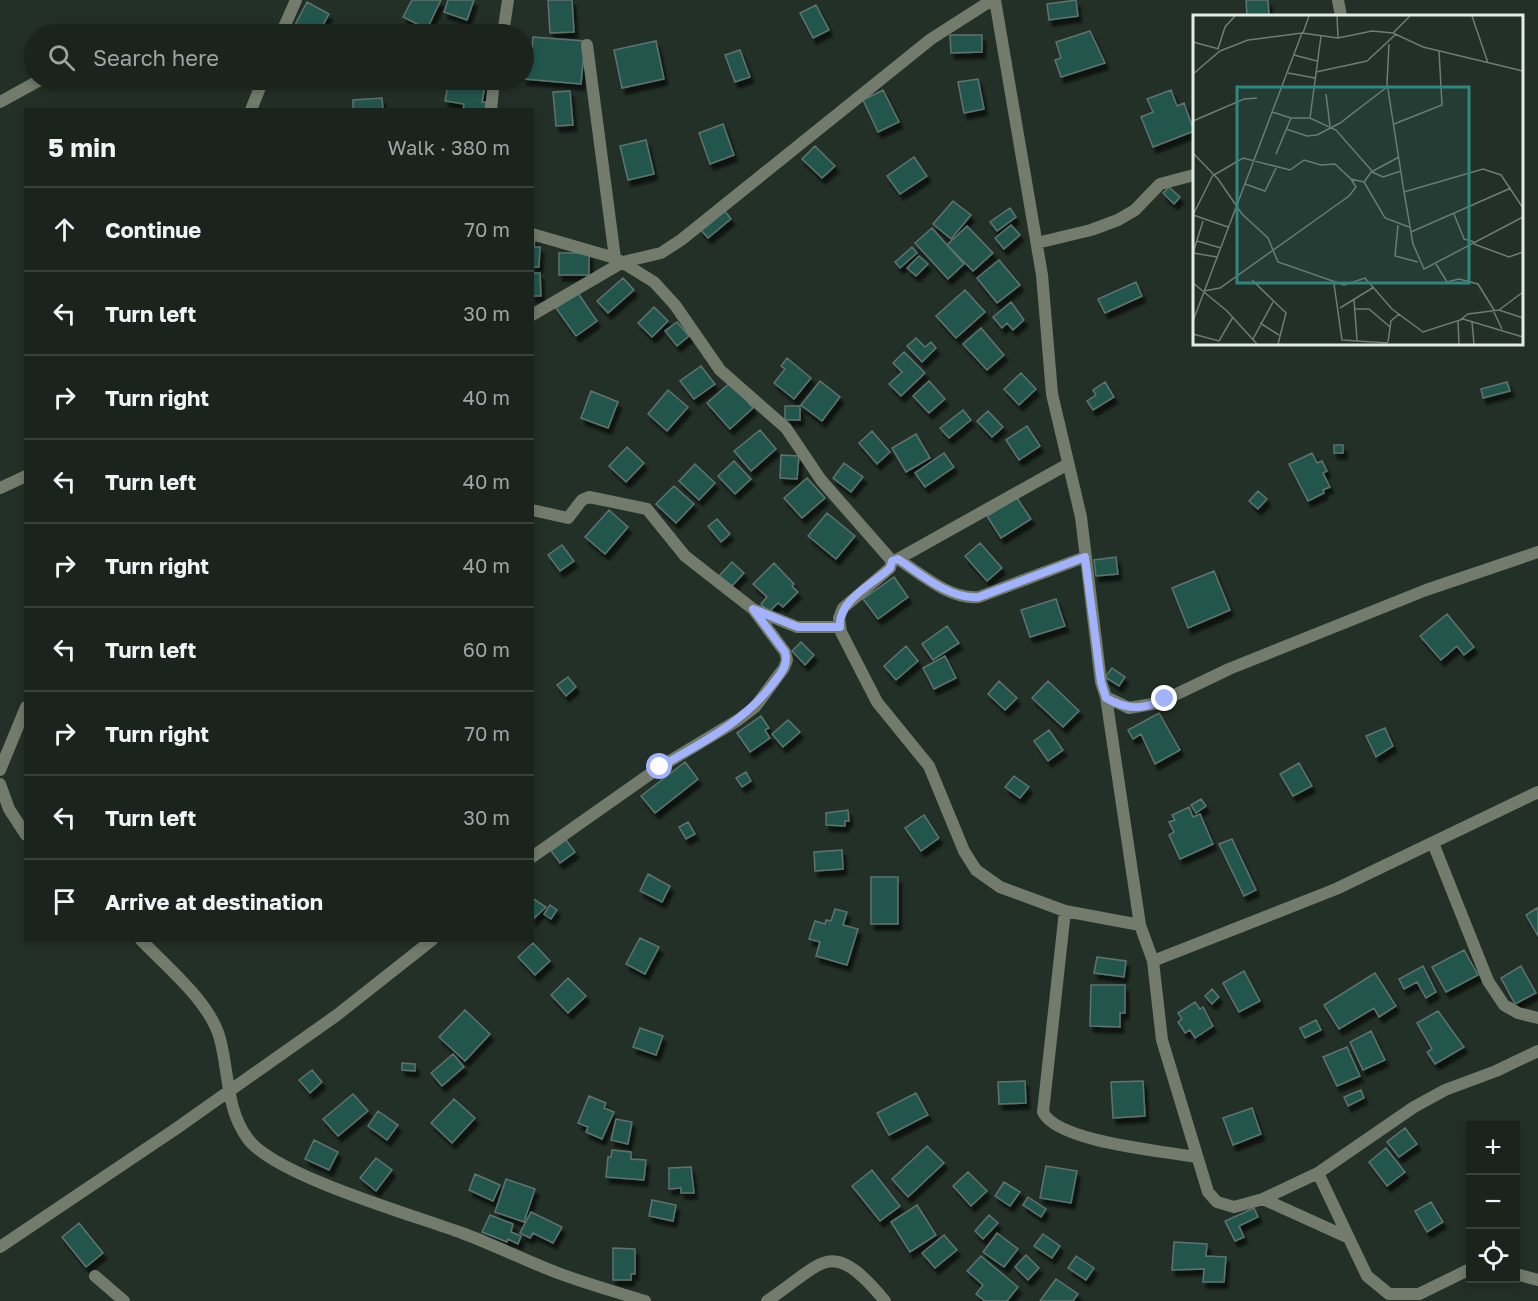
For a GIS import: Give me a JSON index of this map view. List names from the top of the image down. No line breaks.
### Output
{"page":{"search":"Search here","heading":["5 min","Walk · 380 m"],"list":[["Continue","70 m"],["Turn left","30 m"],["Turn right","40 m"],["Turn left","40 m"],["Turn right","40 m"],["Turn left","60 m"],["Turn right","70 m"],["Turn left","30 m"],"Arrive at destination"],"map_buttons":["+","−"]}}
